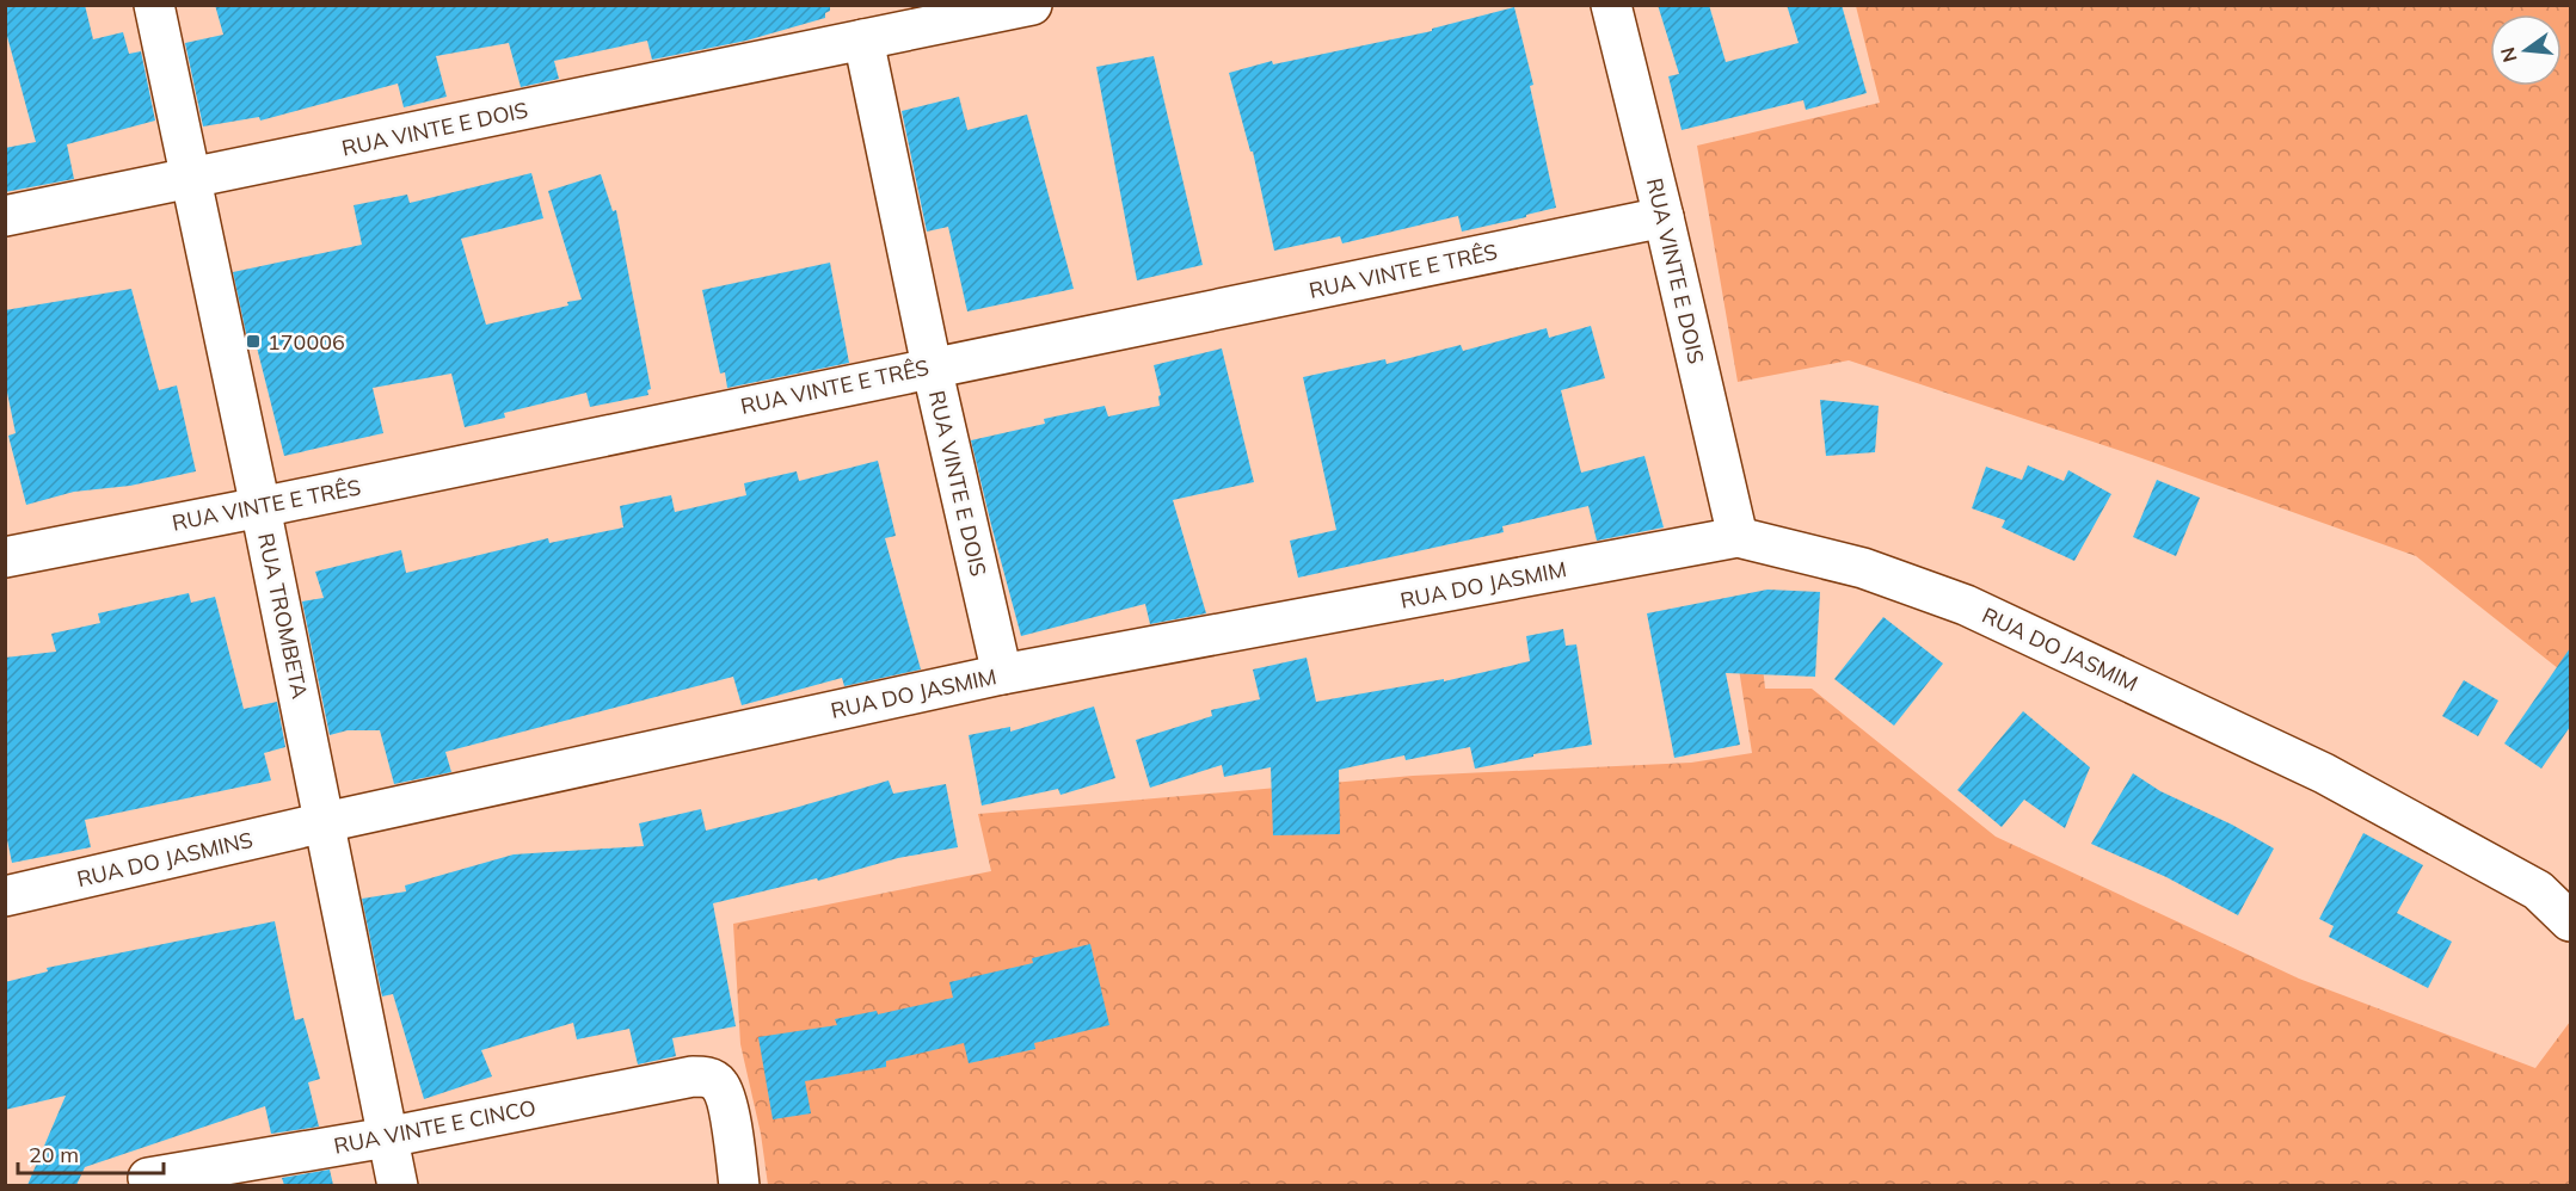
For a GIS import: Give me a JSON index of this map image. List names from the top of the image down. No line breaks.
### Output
{"streets":{"street":["RUA VINTE E DOIS","RUA VINTE E TRÊS","RUA DO JASMIM","RUA TROMBETA","RUA DO JASMINS","RUA VINTE E CINCO"]},"crossings":[["RUA VINTE E DOIS","RUA VINTE E TRÊS"],["RUA VINTE E DOIS","RUA DO JASMIM"],["RUA VINTE E DOIS","RUA TROMBETA"],["RUA VINTE E TRÊS","RUA TROMBETA"],["RUA DO JASMIM","RUA TROMBETA"],["RUA DO JASMIM","RUA DO JASMINS"],["RUA TROMBETA","RUA DO JASMINS"],["RUA TROMBETA","RUA VINTE E CINCO"]],"places":{"transit":["170006"]},"scale_bar":"20 m","north":"left"}
